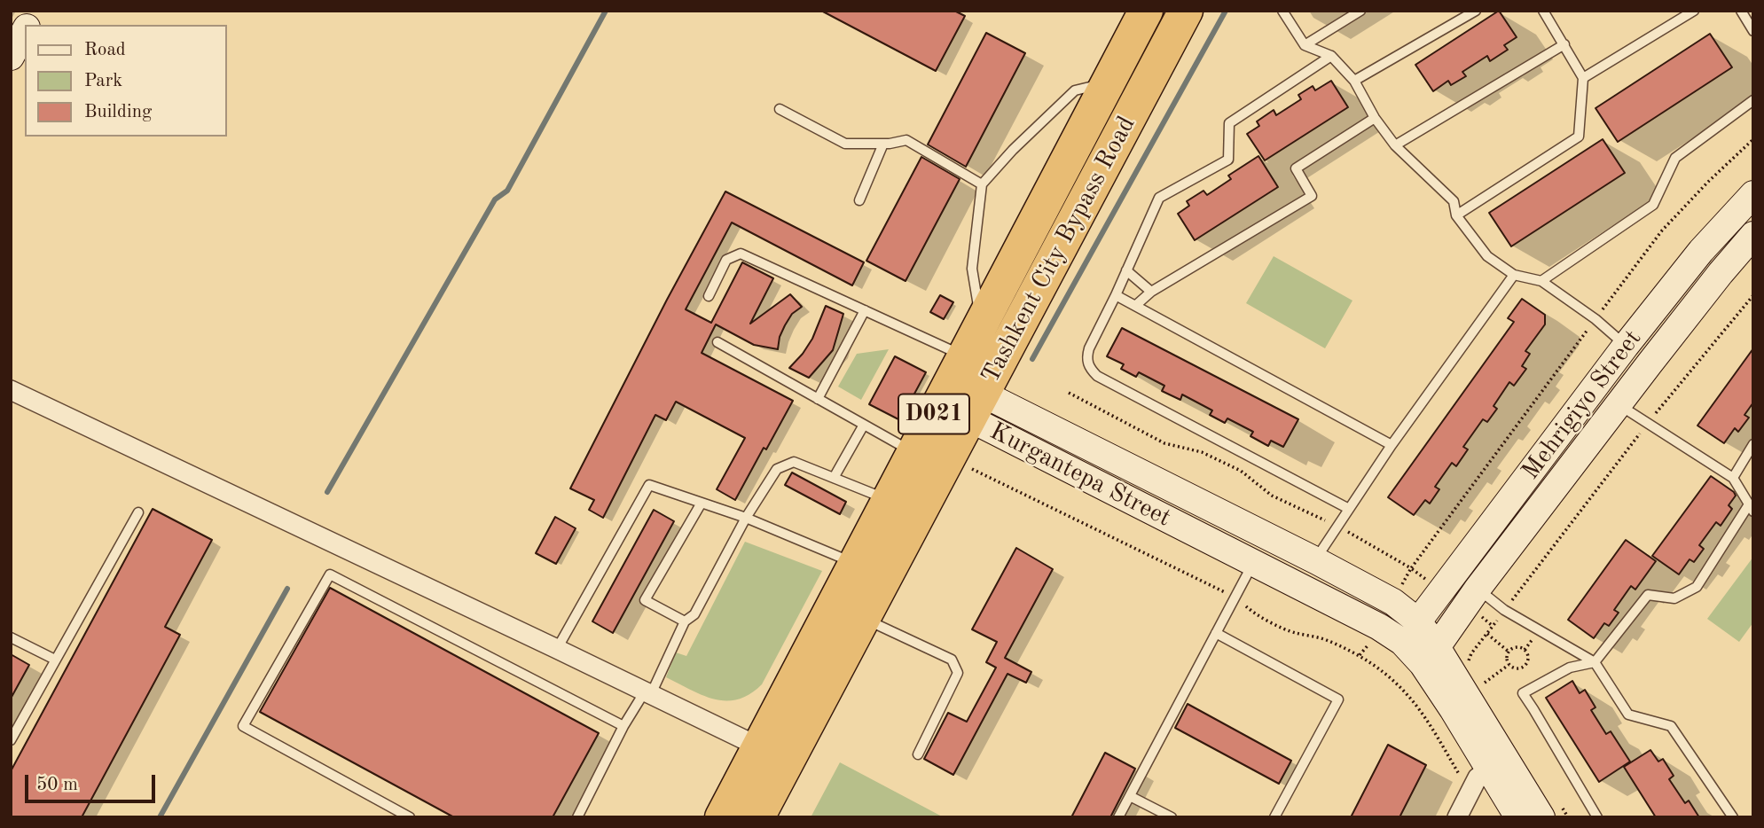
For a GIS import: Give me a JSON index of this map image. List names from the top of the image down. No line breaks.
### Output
{"streets":{"highway":["Tashkent City Bypass Road","D021"],"main road":["Mehrigiyo Street","Kurgantepa Street"]},"crossings":[["Tashkent City Bypass Road","Kurgantepa Street"],["Mehrigiyo Street","Kurgantepa Street"]],"legend":["Road","Park","Building"],"scale_bar":"50 m"}
